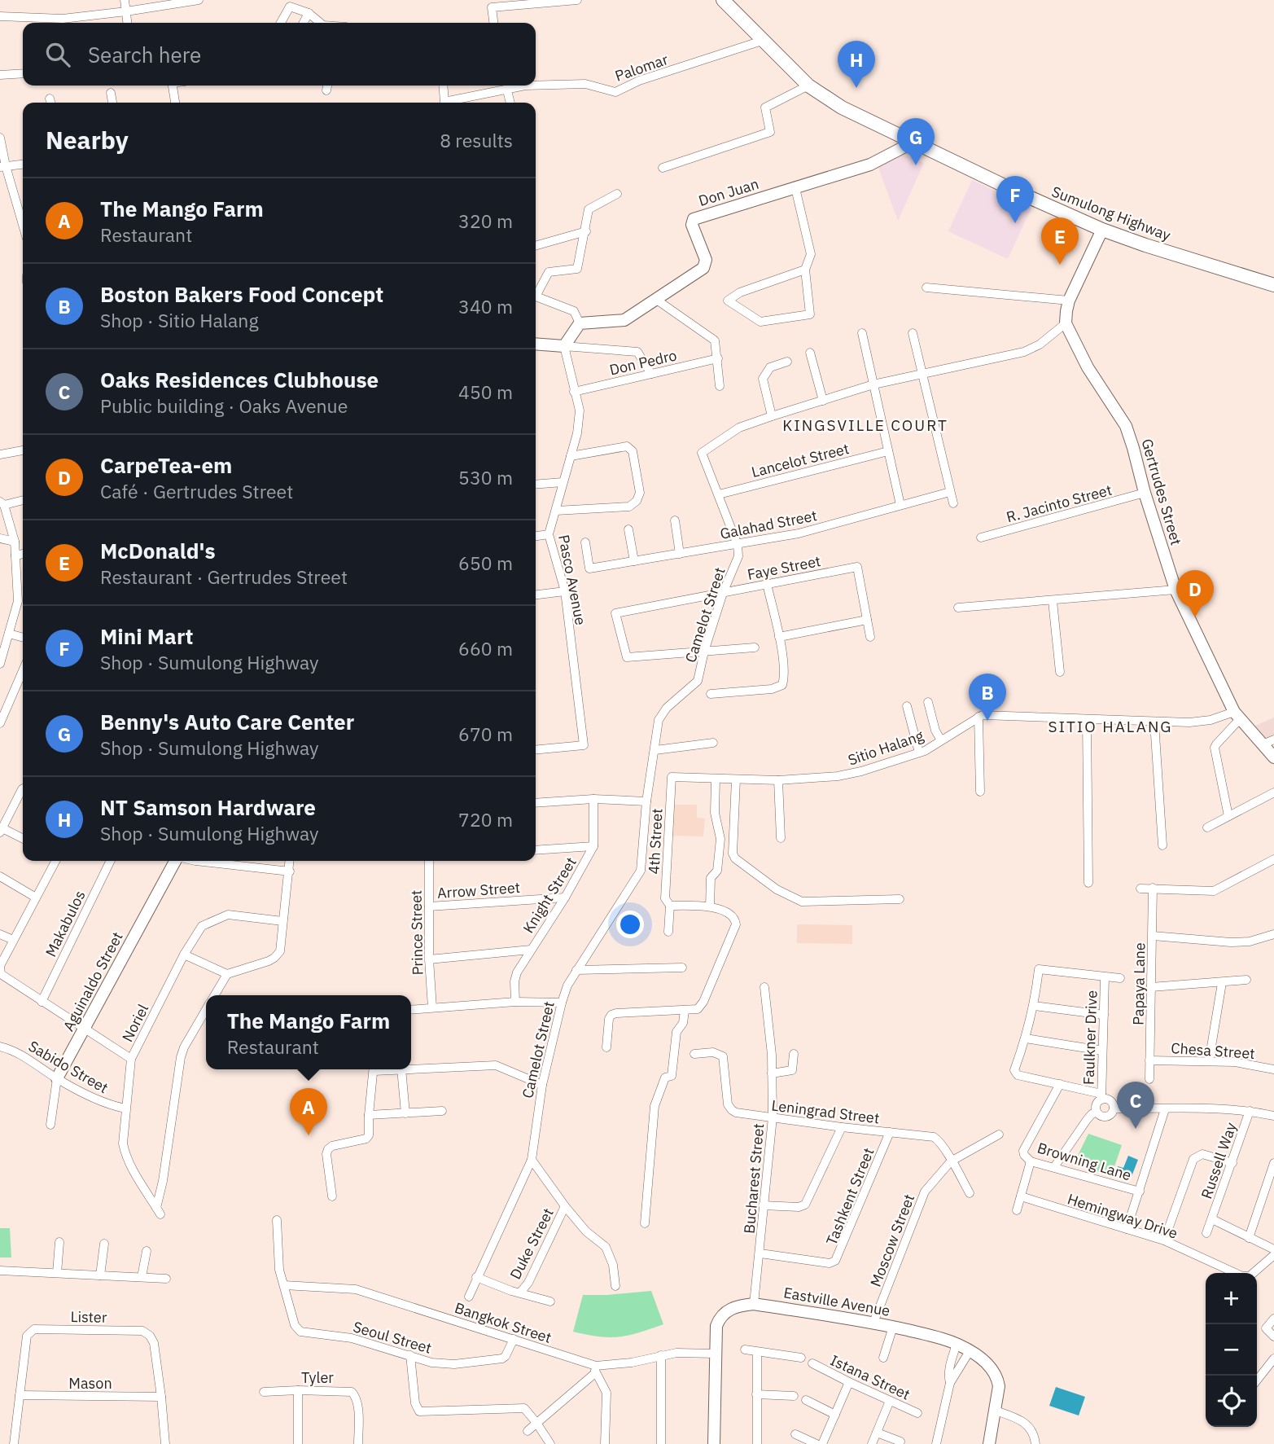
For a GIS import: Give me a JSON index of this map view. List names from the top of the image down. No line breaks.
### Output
{"streets":{"main road":["Sumulong Highway"],"street":["Palomar","Don Juan","Don Pedro","Lancelot Street","Gertrudes Street","R. Jacinto Street","Galahad Street","Faye Street","Pasco Avenue","Camelot Street","Sitio Halang","4th Street","Arrow Street","Knight Street","Makabulos","Prince Street","Aguinaldo Street","Papaya Lane","Noriel","Faulkner Drive","Chesa Street","Sabido Street","Leningrad Street","Russell Way","Browning Lane","Bucharest Street","Tashkent Street","Hemingway Drive","Moscow Street","Duke Street","Eastville Avenue","Lister","Bangkok Street","Seoul Street","Tyler","Istana Street","Mason"]},"crossings":[["Palomar","Sumulong Highway"],["Don Juan","Sumulong Highway"],["Don Pedro","Pasco Avenue"],["Lancelot Street","Camelot Street"],["Gertrudes Street","R. Jacinto Street"],["Gertrudes Street","Camelot Street"],["Gertrudes Street","Sitio Halang"],["Galahad Street","Camelot Street"],["Faye Street","Camelot Street"],["Sitio Halang","4th Street"],["Arrow Street","Knight Street"],["Arrow Street","Prince Street"],["Aguinaldo Street","Sabido Street"],["Papaya Lane","Chesa Street"],["Noriel","Sabido Street"],["Leningrad Street","Bucharest Street"],["Leningrad Street","Tashkent Street"],["Leningrad Street","Moscow Street"],["Bucharest Street","Tashkent Street"],["Bucharest Street","Eastville Avenue"],["Moscow Street","Eastville Avenue"],["Eastville Avenue","Bangkok Street"],["Lister","Mason"],["Bangkok Street","Seoul Street"]],"districts":["KINGSVILLE COURT","SITIO HALANG"],"page":{"search":"Search here","pins":["H","G","F","E","D","B","C","A"],"heading":["Nearby","8 results"],"list":[{"mark":"A","name":"The Mango Farm","note":"Restaurant","value":"320 m"},{"mark":"B","name":"Boston Bakers Food Concept","note":"Shop · Sitio Halang","value":"340 m"},{"mark":"C","name":"Oaks Residences Clubhouse","note":"Public building · Oaks Avenue","value":"450 m"},{"mark":"D","name":"CarpeTea-em","note":"Café · Gertrudes Street","value":"530 m"},{"mark":"E","name":"McDonald's","note":"Restaurant · Gertrudes Street","value":"650 m"},{"mark":"F","name":"Mini Mart","note":"Shop · Sumulong Highway","value":"660 m"},{"mark":"G","name":"Benny's Auto Care Center","note":"Shop · Sumulong Highway","value":"670 m"},{"mark":"H","name":"NT Samson Hardware","note":"Shop · Sumulong Highway","value":"720 m"}],"popup":["The Mango Farm","Restaurant"],"map_buttons":["+","−"]}}
